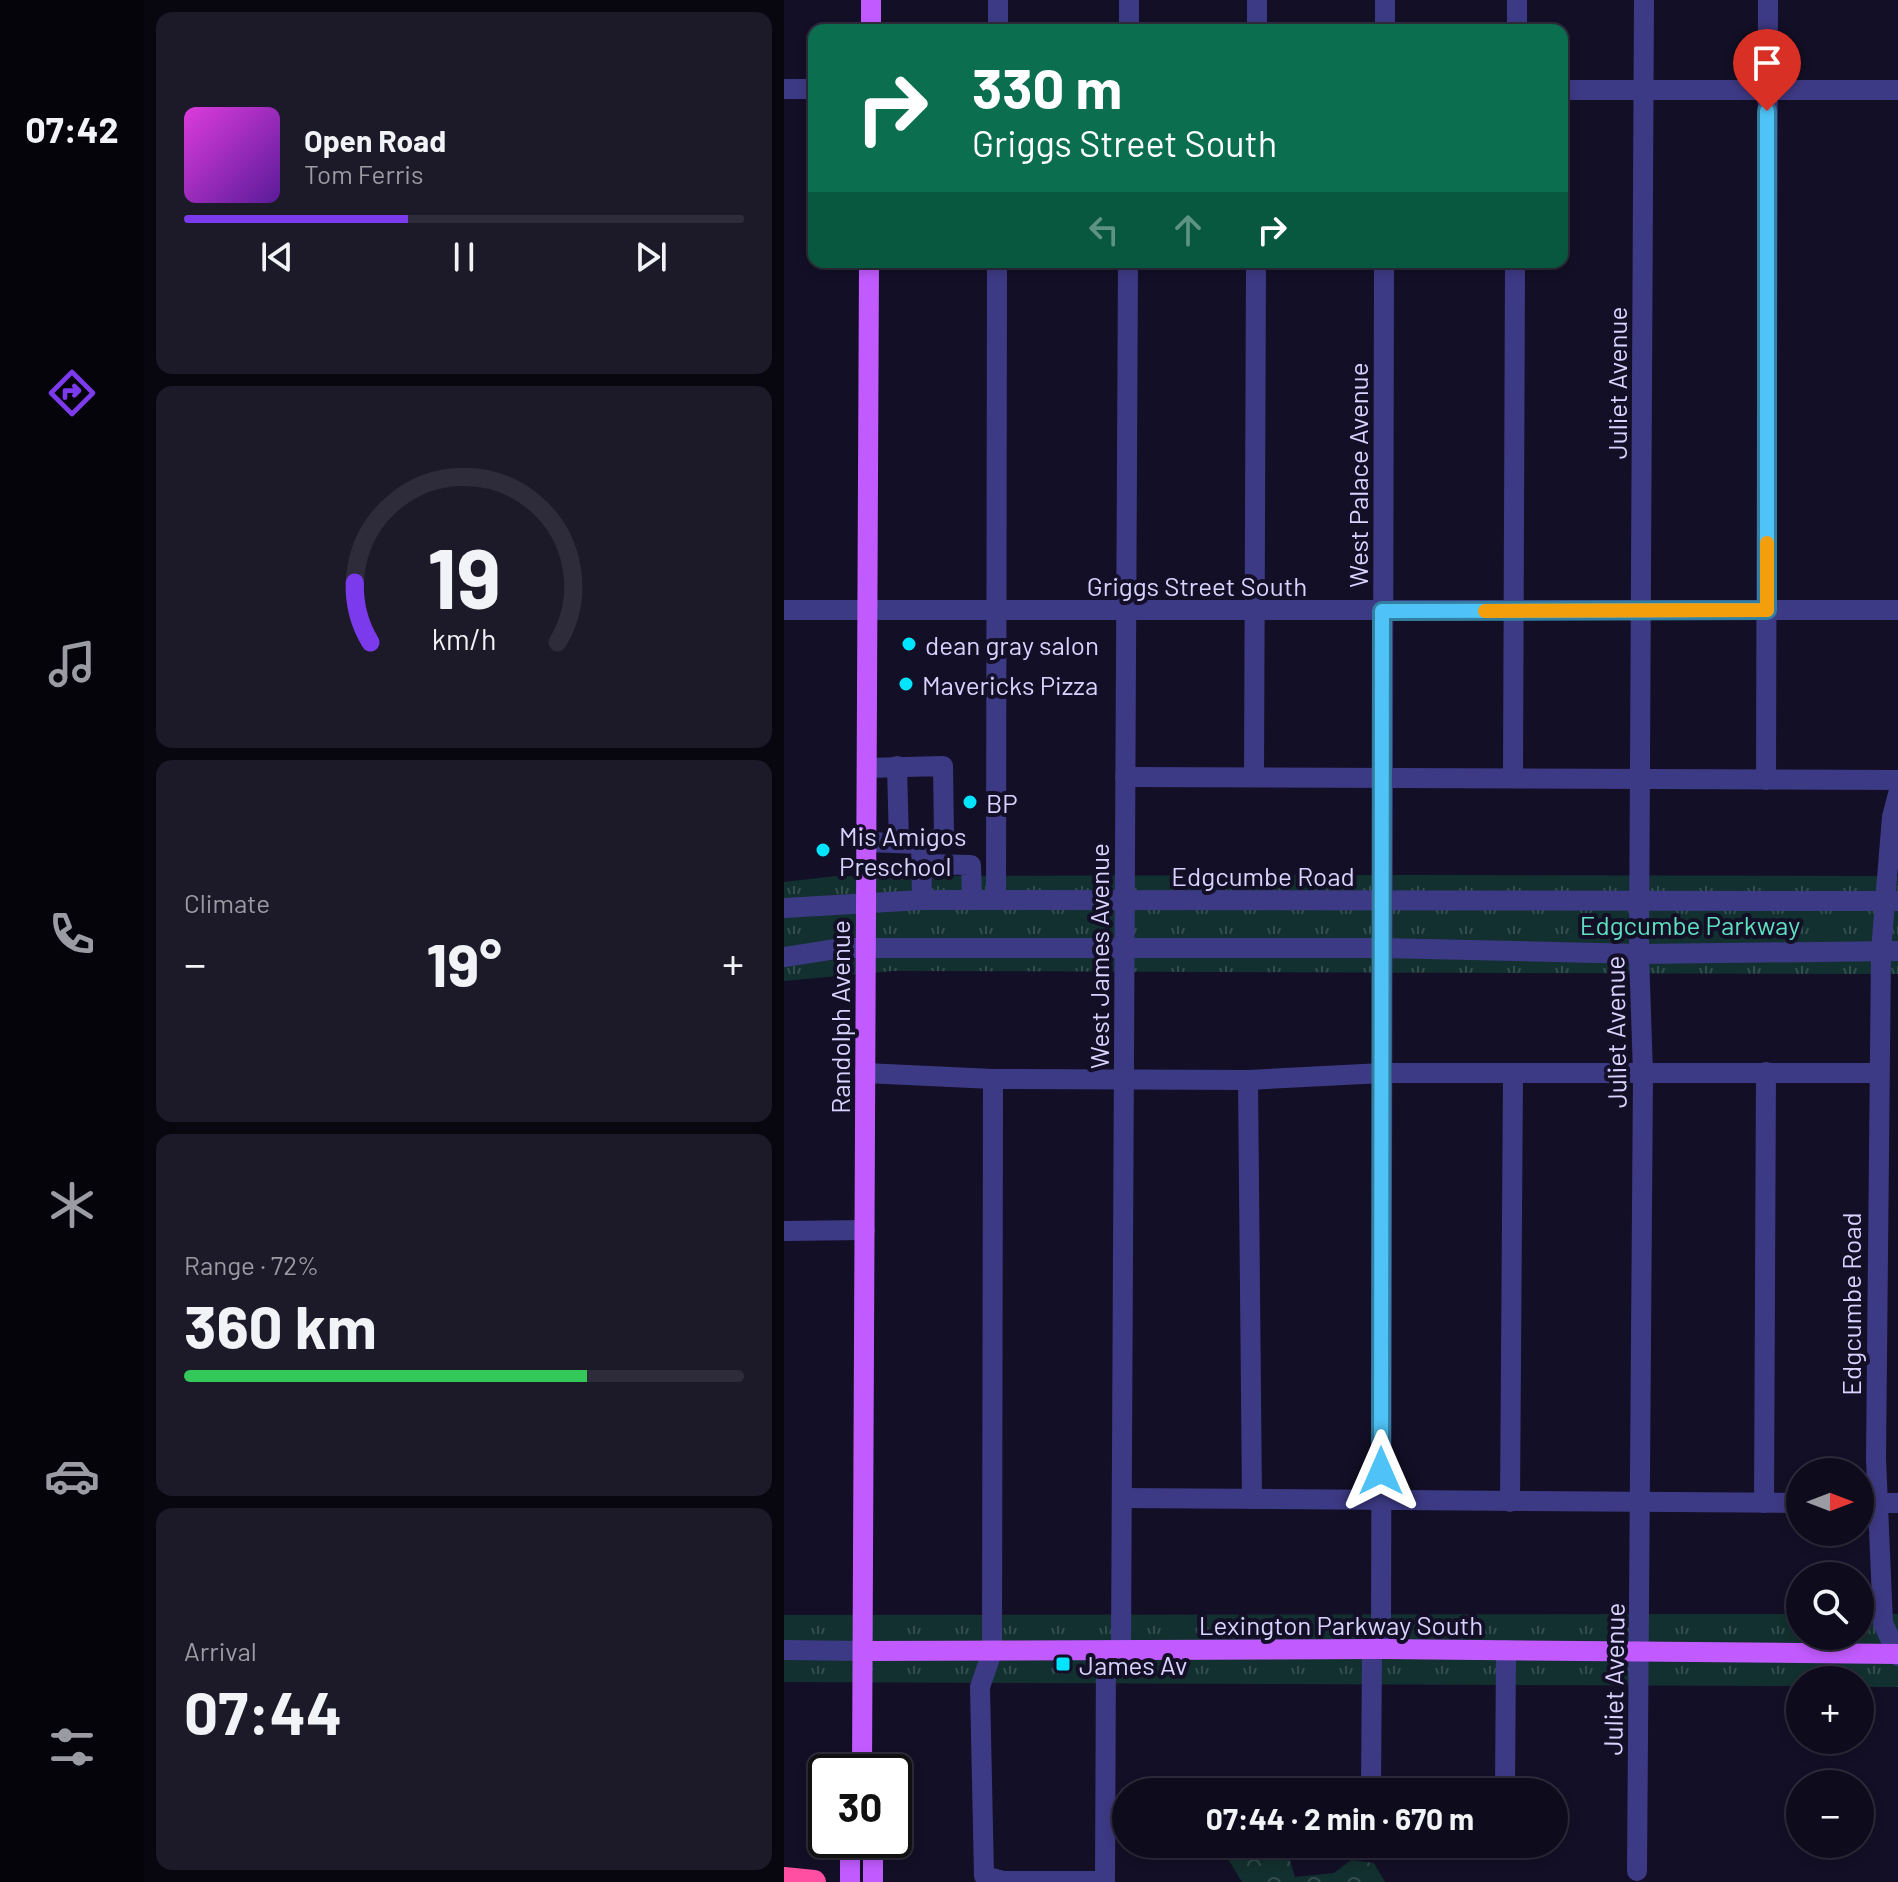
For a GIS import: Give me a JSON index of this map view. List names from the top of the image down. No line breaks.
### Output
{"streets":{"main road":["Randolph Avenue","Lexington Parkway South"],"street":["Juliet Avenue","West Palace Avenue","Griggs Street South","Edgcumbe Road","West James Avenue"]},"crossings":[["Juliet Avenue","Griggs Street South"],["Juliet Avenue","Edgcumbe Road"],["Juliet Avenue","Lexington Parkway South"],["West Palace Avenue","Griggs Street South"],["West Palace Avenue","Edgcumbe Road"],["West Palace Avenue","Lexington Parkway South"],["Griggs Street South","West James Avenue"],["Griggs Street South","Randolph Avenue"],["Edgcumbe Road","West James Avenue"],["Edgcumbe Road","Randolph Avenue"],["Edgcumbe Road","Lexington Parkway South"],["West James Avenue","Lexington Parkway South"],["Randolph Avenue","Lexington Parkway South"]],"parks":["Edgcumbe Parkway"],"places":{"other":["dean gray salon","Mavericks Pizza","BP","Mis Amigos Preschool"],"transit":["James Av"]},"north":"right","page":{"tabs":"07:42","turn":["330 m","Griggs Street South"],"song":["Open Road","Tom Ferris"],"tile":["Climate",["Range · 72%","360 km"],["Arrival","07:44"]],"heat":["−","19°","+"],"map_buttons":["+","−"],"limit":"30","trip":"07:44 · 2 min · 670 m","gauge":["19","km/h"]}}
